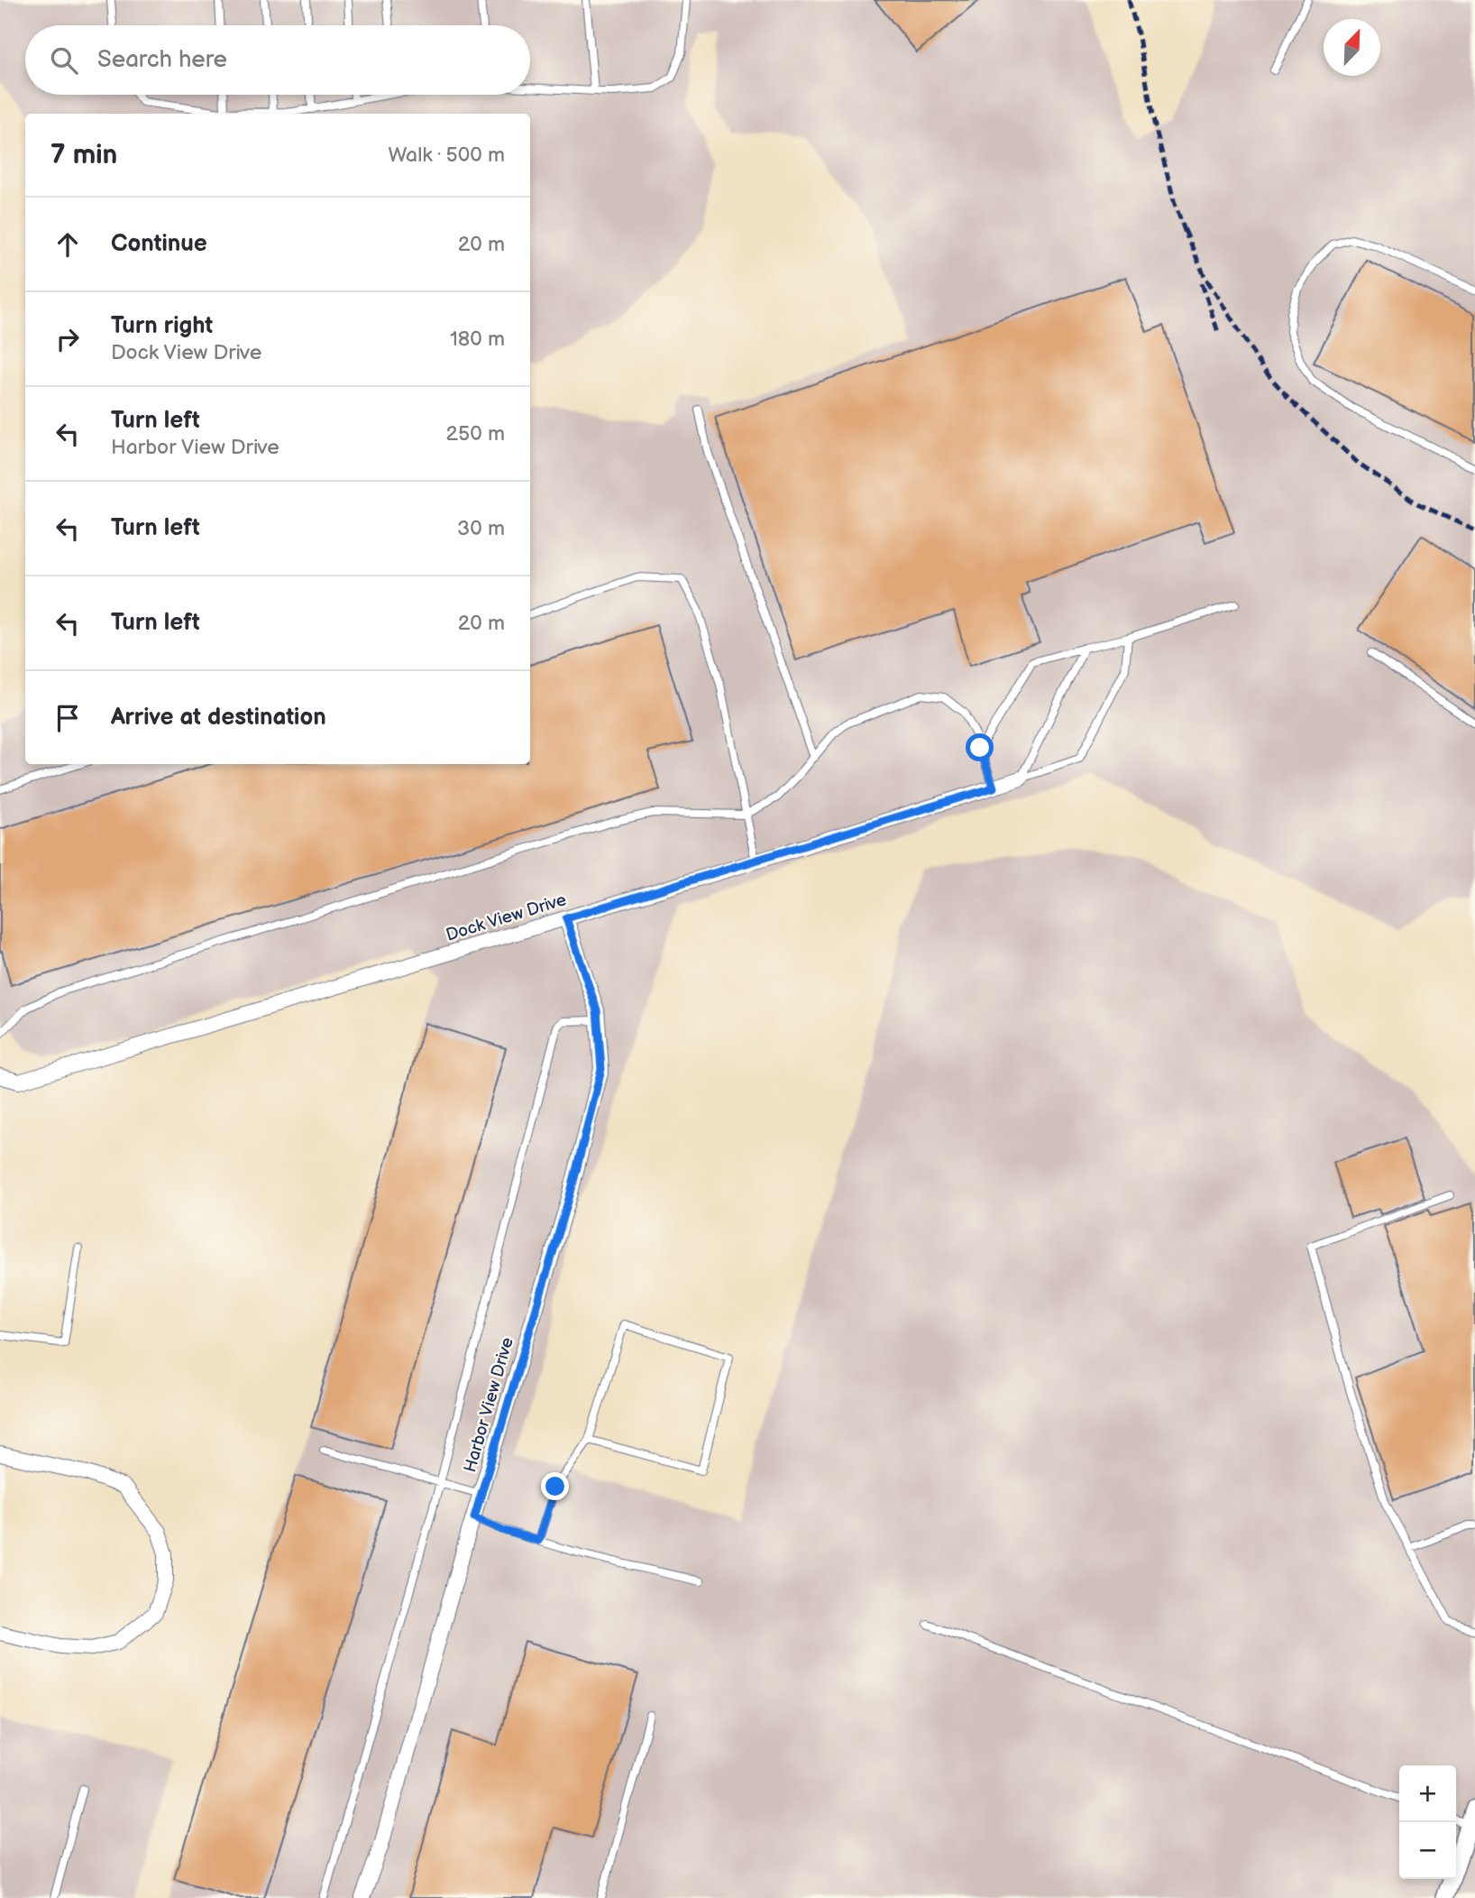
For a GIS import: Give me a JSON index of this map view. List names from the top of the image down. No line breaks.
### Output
{"streets":{"street":["Dock View Drive","Harbor View Drive"]},"crossings":[["Dock View Drive","Harbor View Drive"]],"north":"top right","page":{"search":"Search here","heading":["7 min","Walk · 500 m"],"list":[["Continue","20 m"],["Turn right","Dock View Drive","180 m"],["Turn left","Harbor View Drive","250 m"],["Turn left","30 m"],["Turn left","20 m"],"Arrive at destination"],"map_buttons":["+","−"]}}
